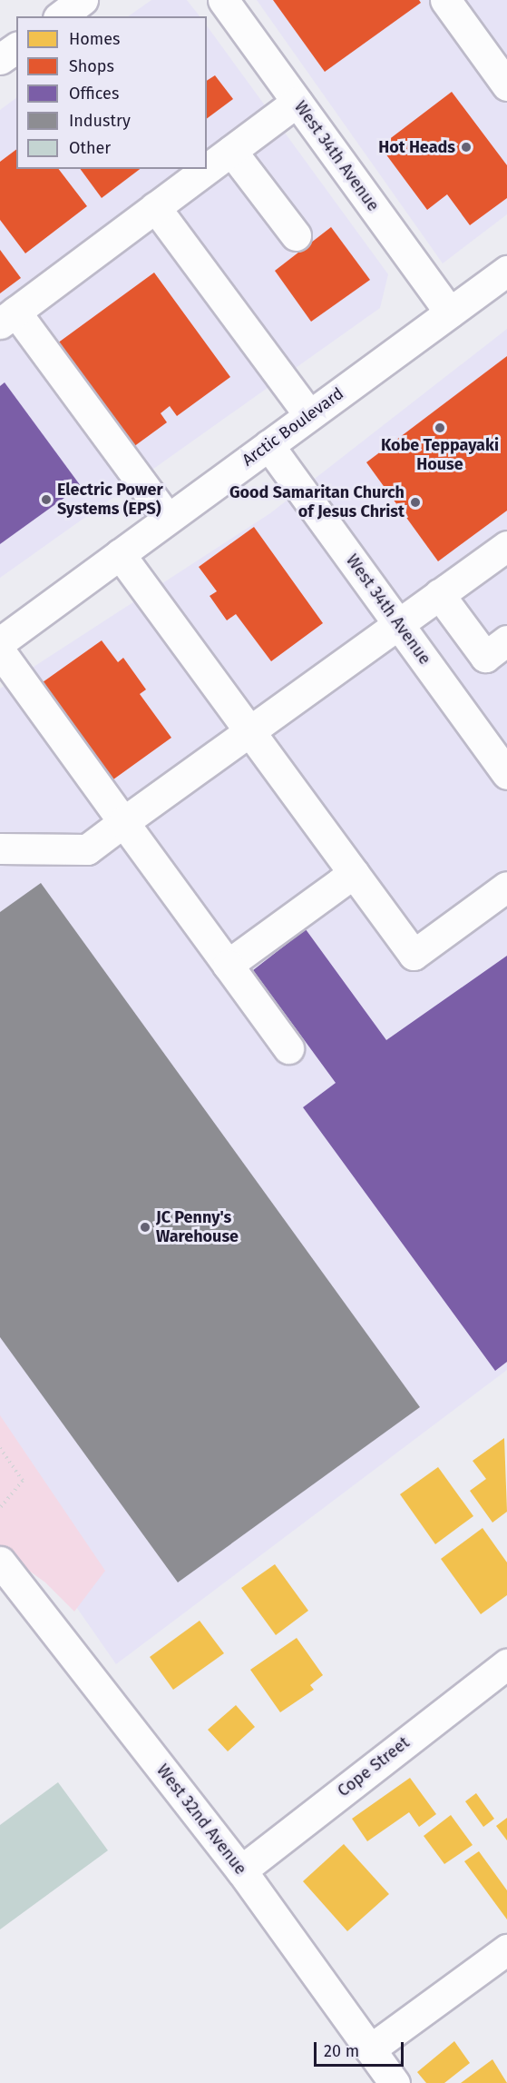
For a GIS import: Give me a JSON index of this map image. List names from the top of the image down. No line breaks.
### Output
{"streets":{"street":["West 34th Avenue","Arctic Boulevard","Cope Street","West 32nd Avenue"]},"crossings":[["West 34th Avenue","Arctic Boulevard"],["Cope Street","West 32nd Avenue"]],"places":["Hot Heads","Kobe Teppayaki House","Electric Power Systems (EPS)","Good Samaritan Church of Jesus Christ","JC Penny's Warehouse"],"legend":["Homes","Shops","Offices","Industry","Other"],"scale_bar":"20 m"}
